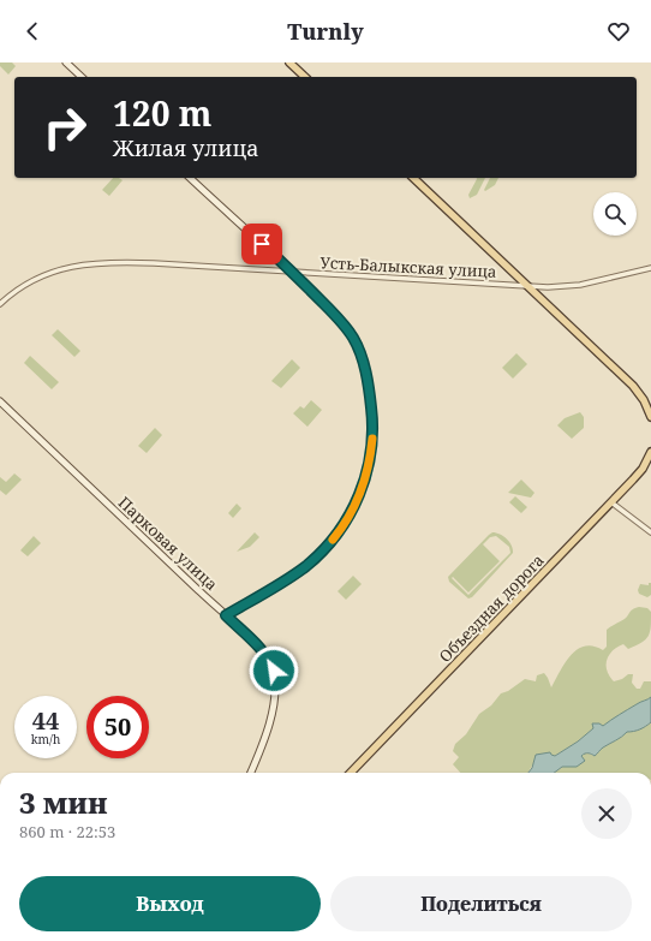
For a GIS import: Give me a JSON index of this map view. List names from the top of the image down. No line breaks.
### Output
{"streets":{"main road":["Парковая улица","Объездная дорога"],"street":["Усть-Балыкская улица"]},"page":{"header":"Turnly","turn":["120 m","Жилая улица"],"speed":"44 km/h","limit":"50","heading":["3 мин","860 m · 22:53"],"buttons":["Выход","Поделиться"]}}
